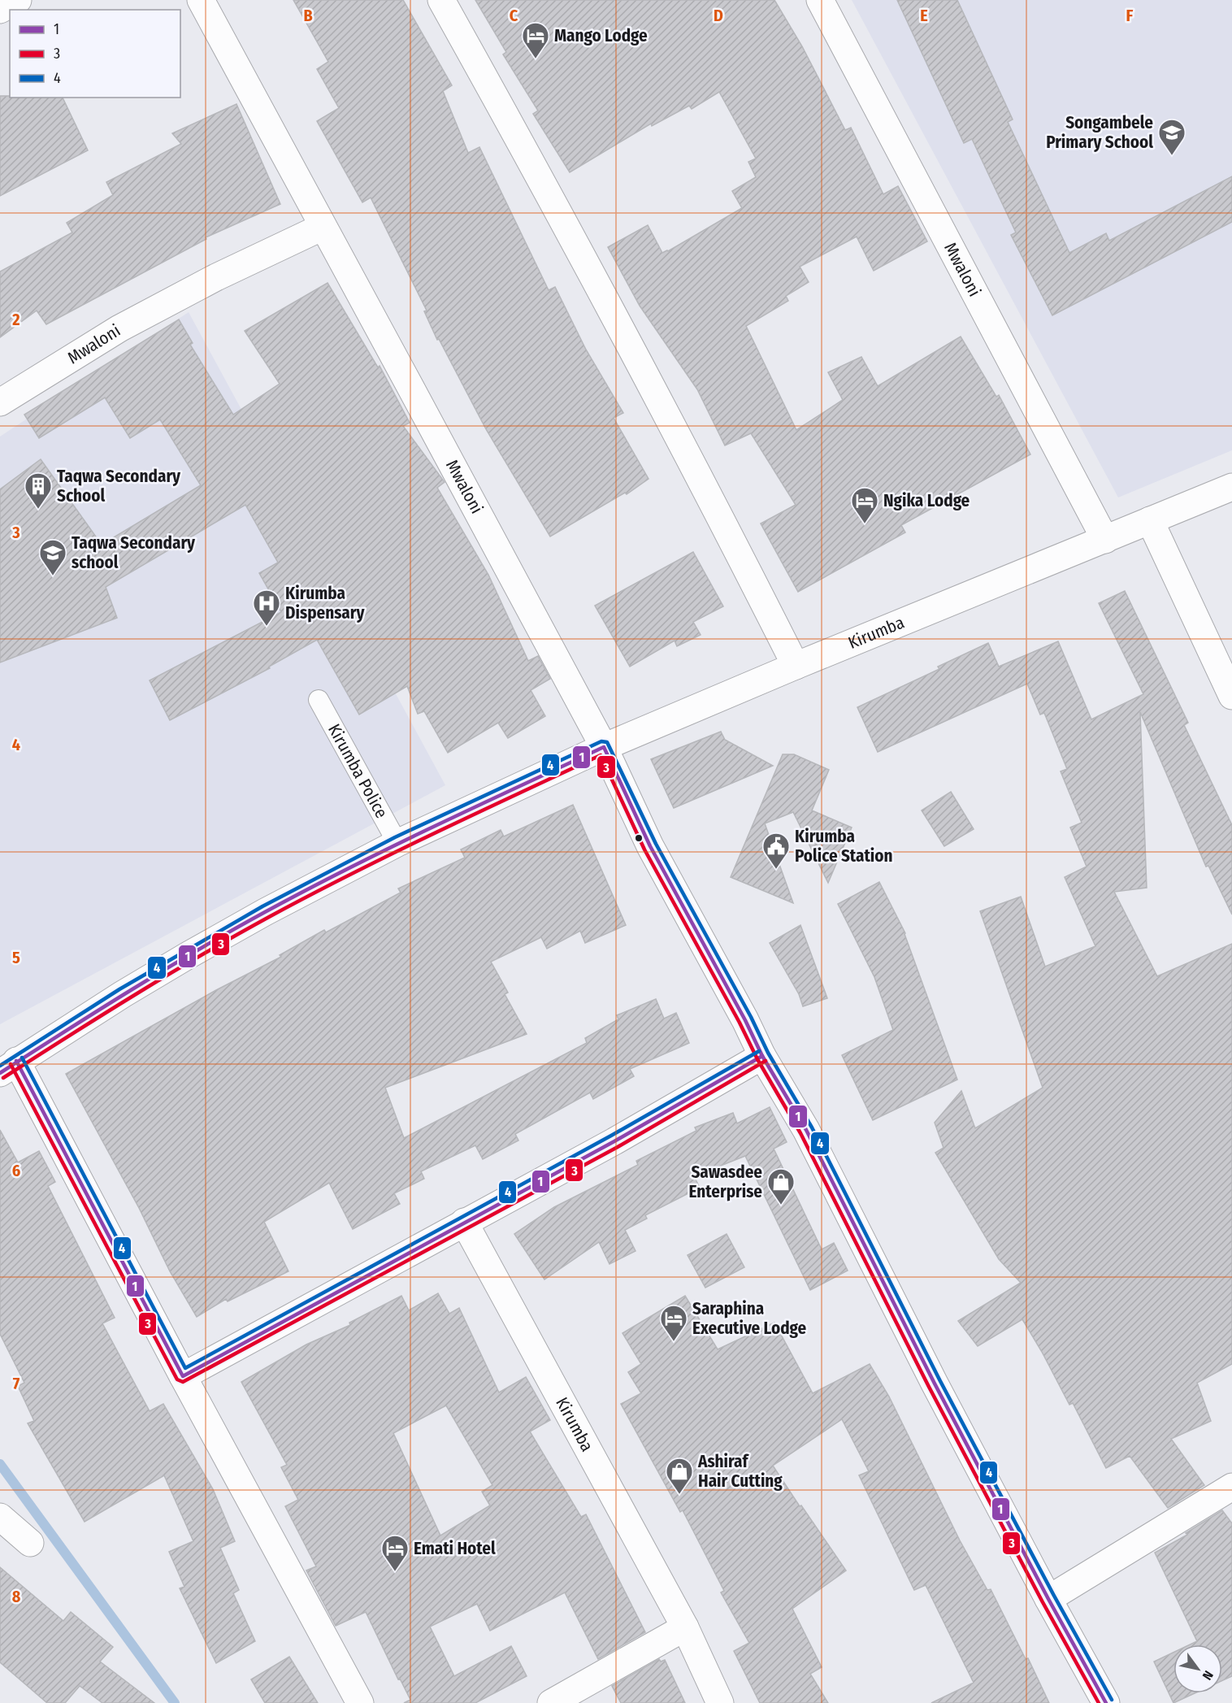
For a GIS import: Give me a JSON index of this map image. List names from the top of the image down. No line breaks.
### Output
{"streets":{"street":["Mwaloni","Kirumba"],"lane":["Kirumba Police"]},"crossings":[["Mwaloni","Kirumba"]],"places":{"hotel":["Mango Lodge","Ngika Lodge","Saraphina Executive Lodge","Emati Hotel"],"school or university":["Songambele Primary School","Taqwa Secondary school"],"building":["Taqwa Secondary School"],"hospital":["Kirumba Dispensary"],"public building":["Kirumba Police Station"],"shop":["Sawasdee Enterprise","Ashiraf Hair Cutting"]},"lines":["transit line 4","transit line 1","transit line 3"],"legend":["1","3","4"],"north":"bottom right","grid":{"columns":["B","C","D","E","F"],"rows":["2","3","4","5","6","7","8"]}}
